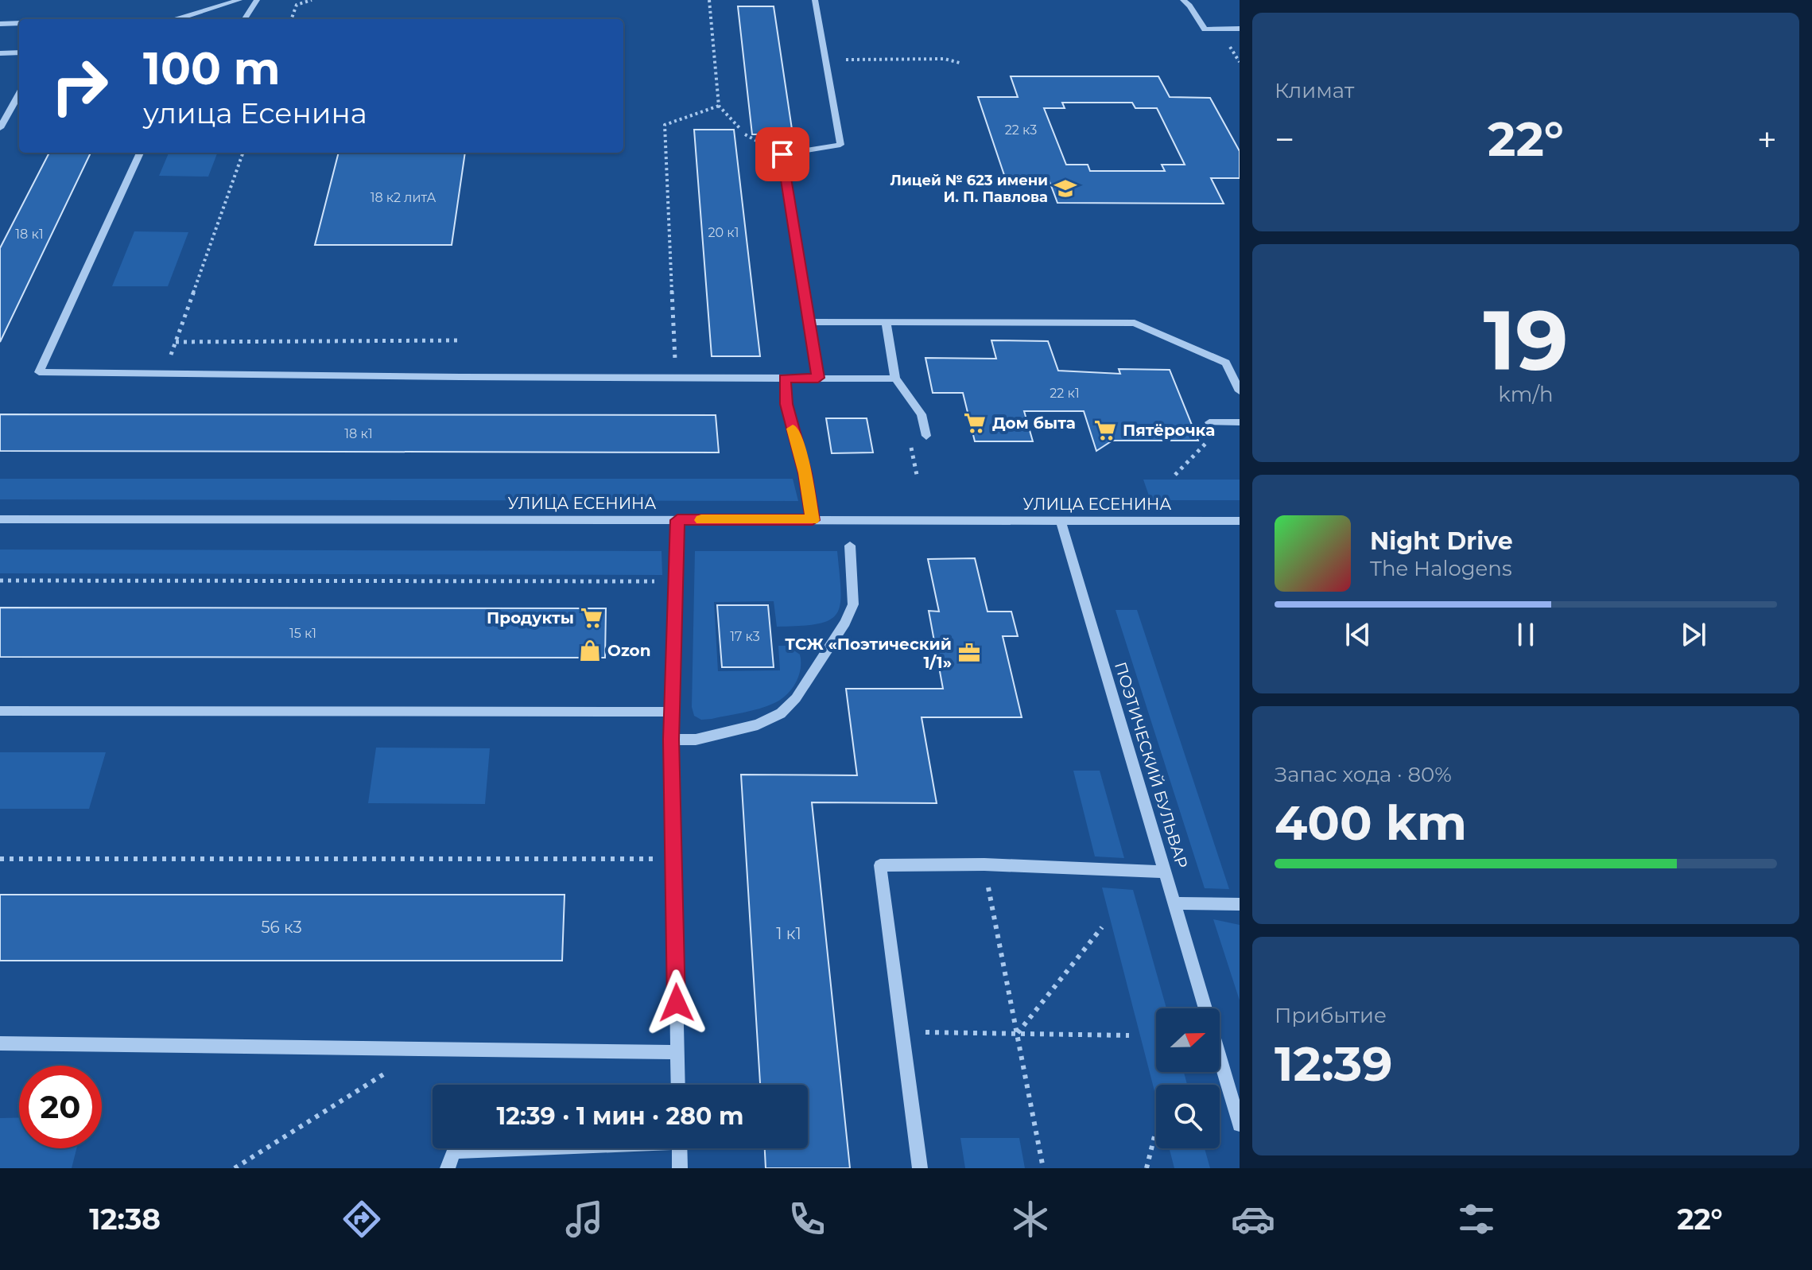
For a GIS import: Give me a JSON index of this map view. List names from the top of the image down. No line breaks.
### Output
{"streets":{"street":["УЛИЦА ЕСЕНИНА","ПОЭТИЧЕСКИЙ БУЛЬВАР"]},"crossings":[["УЛИЦА ЕСЕНИНА","ПОЭТИЧЕСКИЙ БУЛЬВАР"]],"places":{"school or university":["Лицей № 623 имени И. П. Павлова"],"supermarket":["Дом быта","Пятёрочка","Продукты"],"shop":["Ozon"],"office":["ТСЖ «Поэтический 1/1»"]},"house_numbers":["22 к3","18 к2 литА","20 к1","18 к1","22 к1","18 к1","15 к1","17 к3","56 к3","1 к1"],"north":"right","page":{"tile":["Климат",["19","km/h"],["Запас хода · 80%","400 km"],["Прибытие","12:39"]],"turn":["100 m","улица Есенина"],"heat":["−","22°","+"],"song":["Night Drive","The Halogens"],"limit":"20","trip":"12:39 · 1 мин · 280 m","tabs":["12:38","22°"]}}
